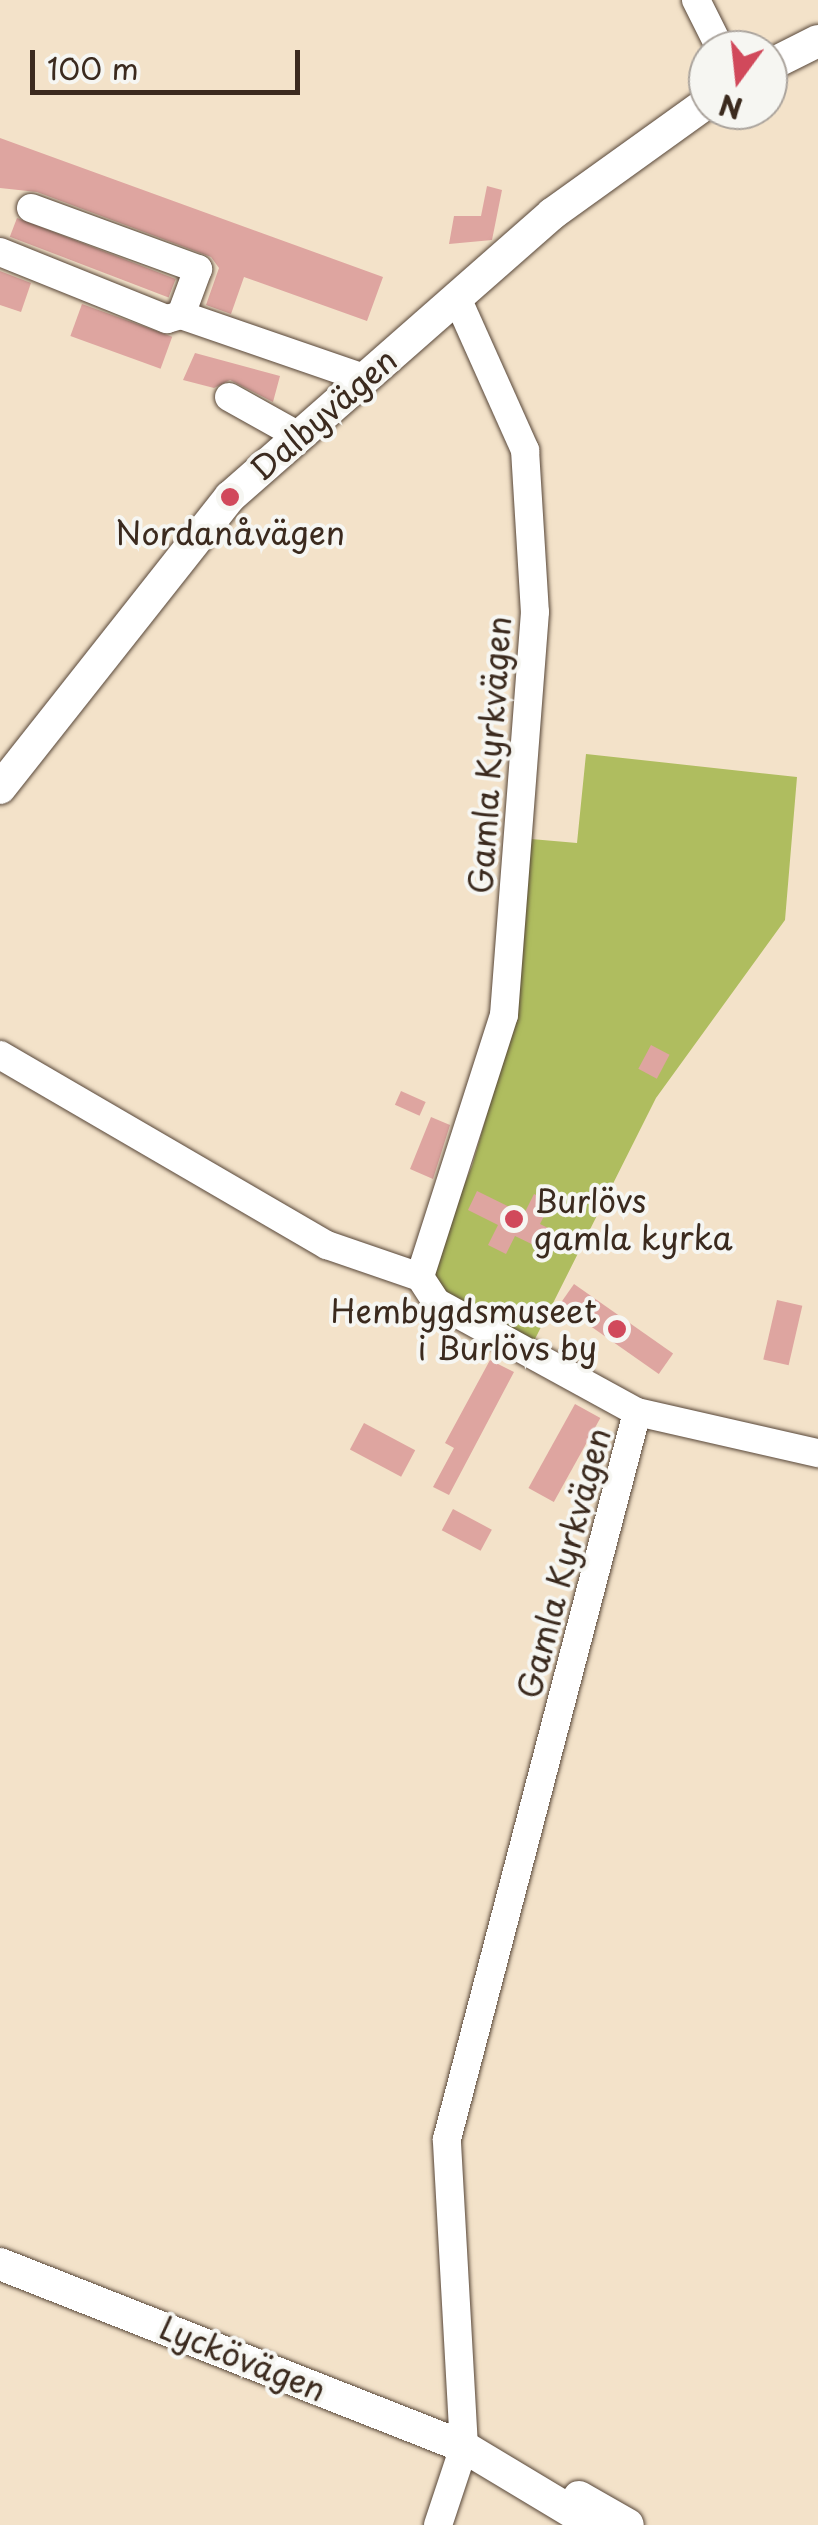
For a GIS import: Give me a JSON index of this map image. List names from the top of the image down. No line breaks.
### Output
{"streets":{"main road":["Dalbyvägen","Lyckövägen"],"street":["Gamla Kyrkvägen"]},"crossings":[["Dalbyvägen","Gamla Kyrkvägen"],["Gamla Kyrkvägen","Lyckövägen"]],"places":["Nordanåvägen","Burlövs gamla kyrka","Hembygdsmuseet i Burlövs by"],"scale_bar":"100 m","north":"bottom"}
